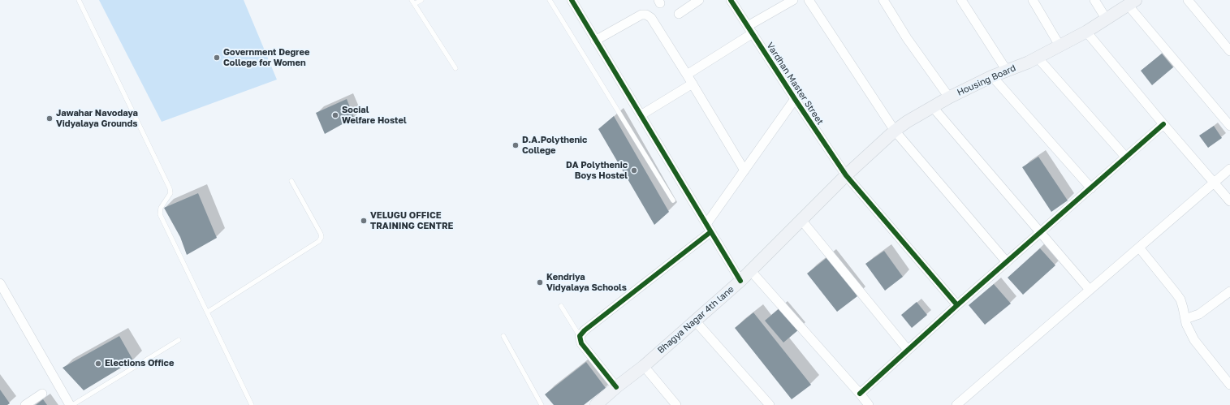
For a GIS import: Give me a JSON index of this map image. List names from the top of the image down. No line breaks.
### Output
{"streets":{"main road":["Housing Board","Bhagya Nagar 4th lane"],"street":["Vardhan Master Street"]},"crossings":[["Housing Board","Vardhan Master Street"],["Housing Board","Bhagya Nagar 4th lane"],["Vardhan Master Street","Bhagya Nagar 4th lane"]],"places":["Government Degree College for Women","Social Welfare Hostel","Jawahar Navodaya Vidyalaya Grounds","D.A.Polythenic College","DA Polythenic Boys Hostel","VELUGU OFFICE TRAINING CENTRE","Kendriya Vidyalaya Schools","Elections Office"]}
